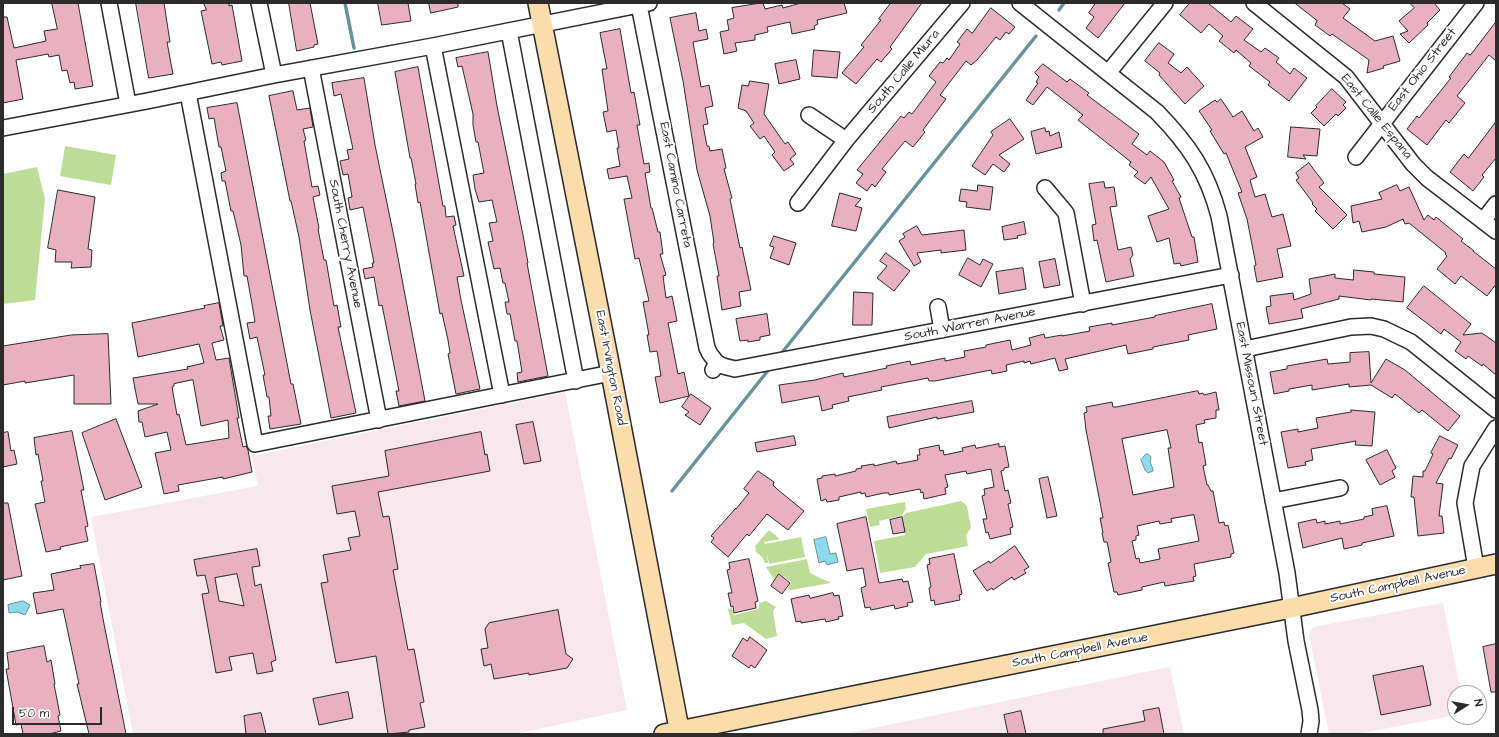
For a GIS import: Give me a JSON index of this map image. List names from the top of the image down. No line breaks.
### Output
{"streets":{"main road":["East Irvington Road","South Campbell Avenue"],"street":["East Ohio Street","South Calle Miura","East Calle Espana","East Camino Carreta","South Cherry Avenue","South Warren Avenue","East Missouri Street"]},"crossings":[["East Ohio Street","East Calle Espana"],["East Camino Carreta","South Warren Avenue"],["South Warren Avenue","East Missouri Street"],["East Irvington Road","South Campbell Avenue"],["East Missouri Street","South Campbell Avenue"]],"scale_bar":"50 m","north":"right"}
